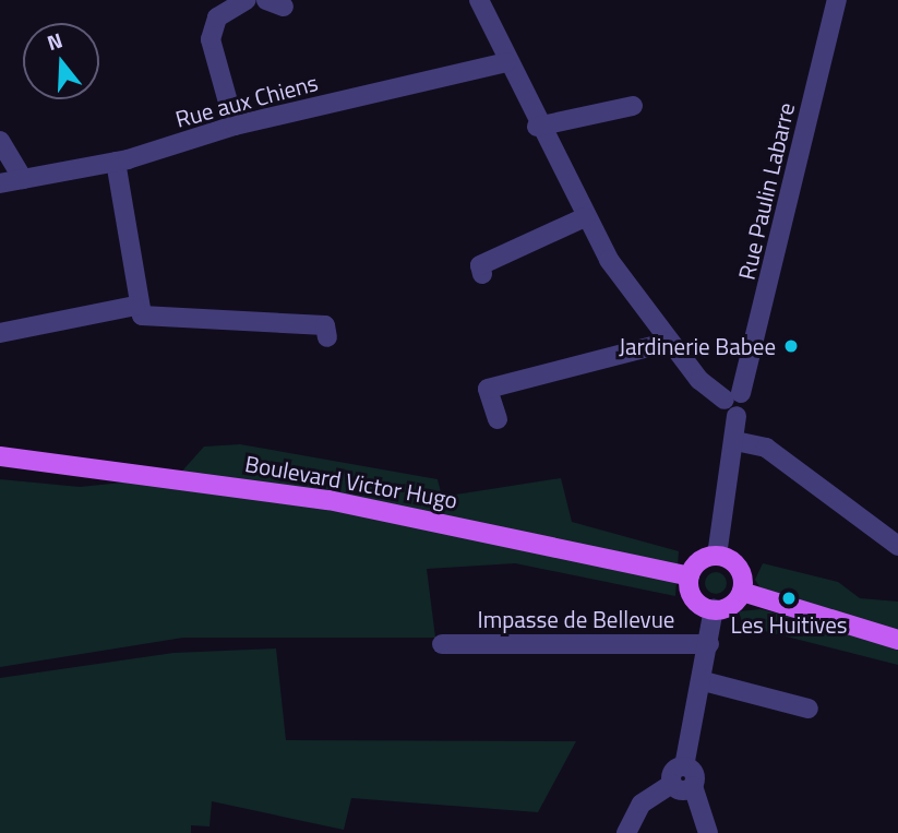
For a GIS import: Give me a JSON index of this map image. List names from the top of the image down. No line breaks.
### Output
{"streets":{"main road":["Boulevard Victor Hugo"],"street":["Rue aux Chiens","Rue Paulin Labarre","Impasse de Bellevue"]},"crossings":[["Rue Paulin Labarre","Boulevard Victor Hugo"]],"places":["Jardinerie Babee","Les Huitives"],"north":"top"}
